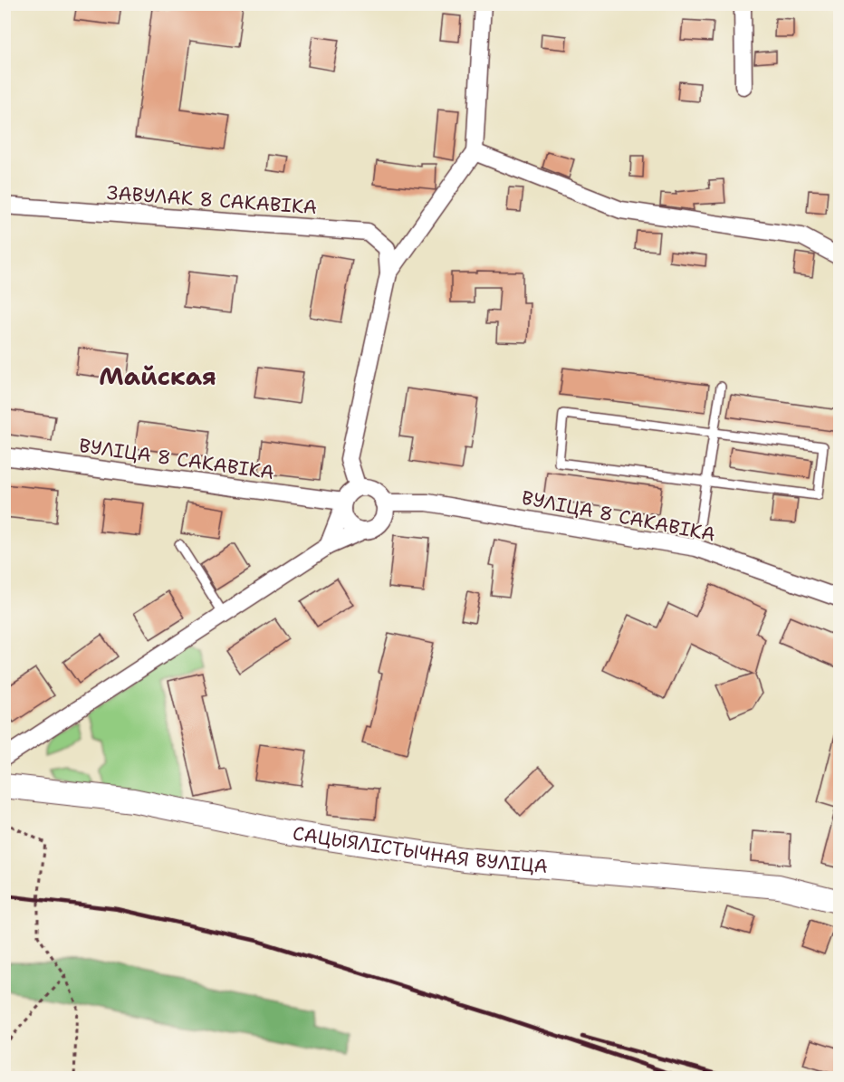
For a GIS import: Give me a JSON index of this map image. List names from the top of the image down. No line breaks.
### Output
{"streets":{"street":["ЗАВУЛАК 8 САКАВІКА","ВУЛІЦА 8 САКАВІКА","САЦЫЯЛІСТЫЧНАЯ ВУЛІЦА"]},"districts":["Майская"]}
